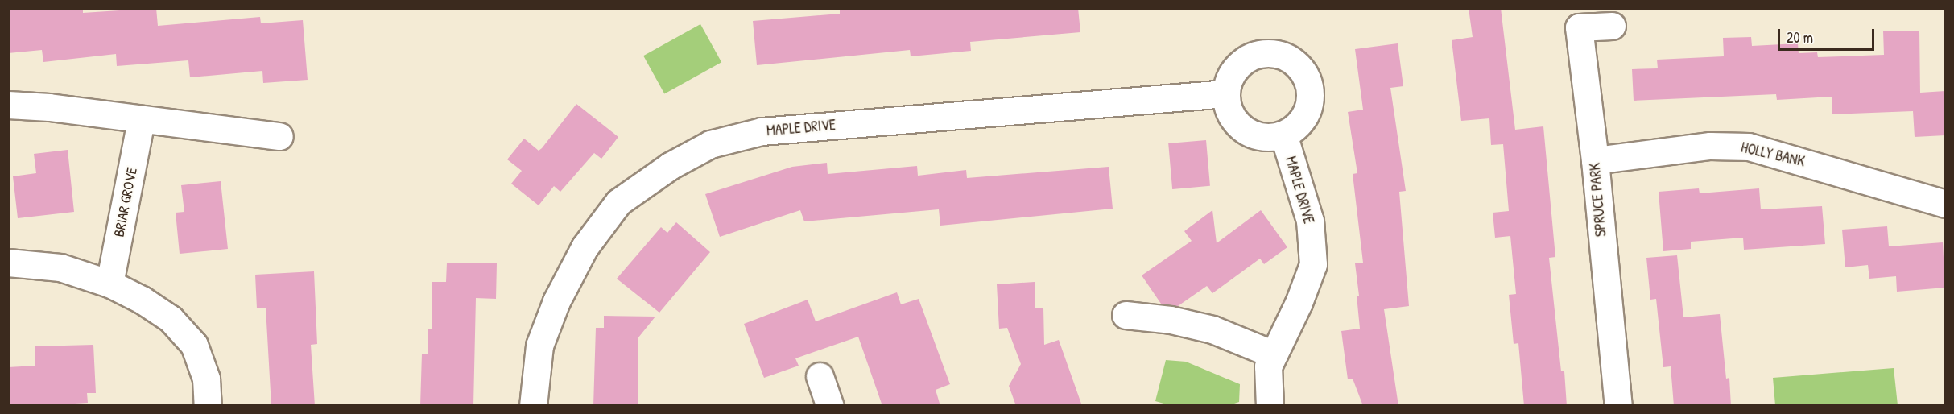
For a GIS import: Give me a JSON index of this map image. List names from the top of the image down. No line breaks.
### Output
{"streets":{"street":["MAPLE DRIVE","HOLLY BANK","SPRUCE PARK","BRIAR GROVE"]},"crossings":[["HOLLY BANK","SPRUCE PARK"]],"scale_bar":"20 m"}
